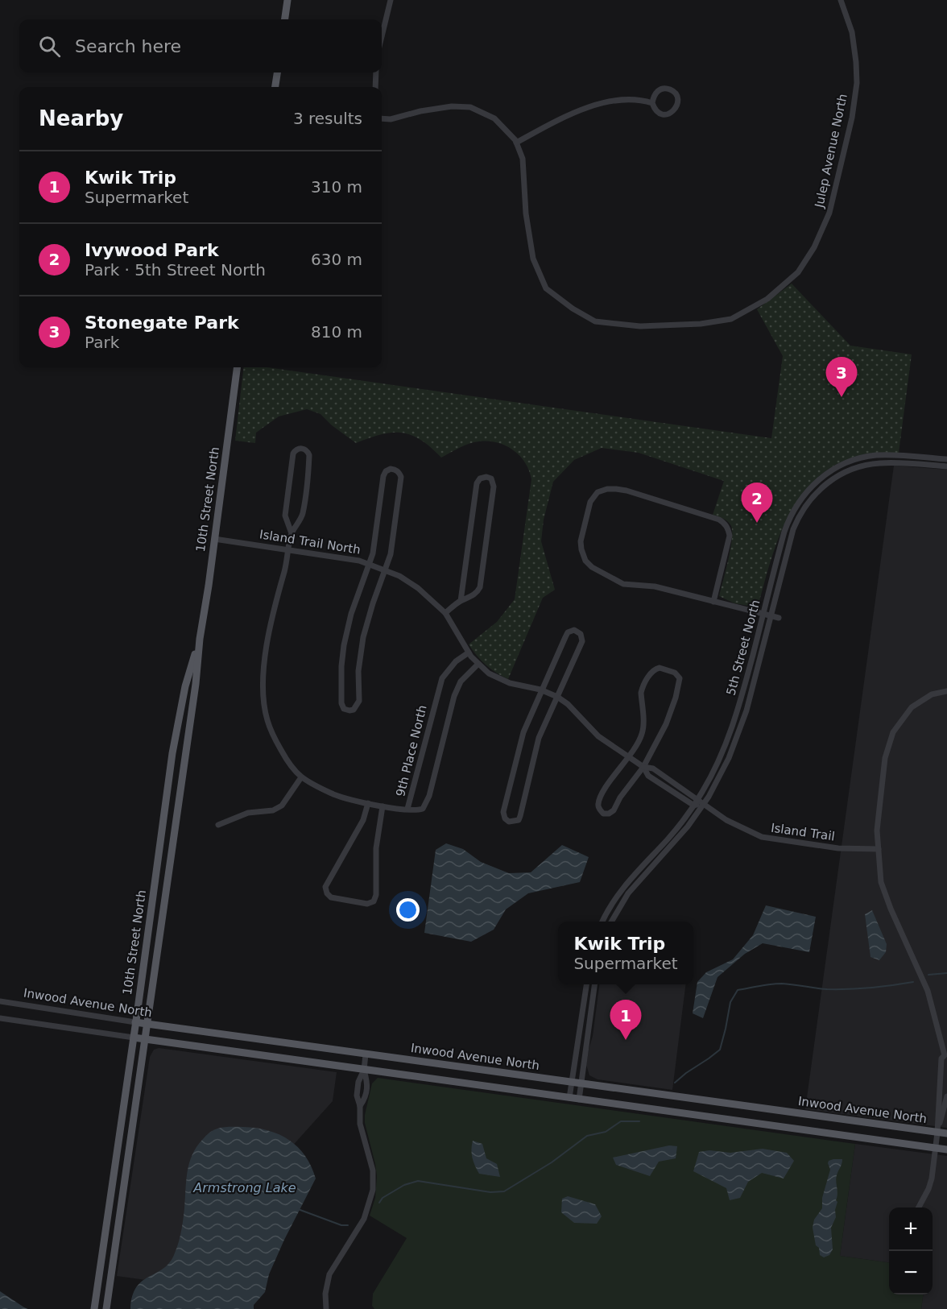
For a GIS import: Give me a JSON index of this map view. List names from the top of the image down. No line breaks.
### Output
{"streets":{"main road":["10th Street North","Inwood Avenue North"],"street":["Julep Avenue North","Island Trail North","5th Street North","9th Place North","Island Trail"]},"crossings":[["10th Street North","Island Trail North"],["10th Street North","Inwood Avenue North"],["Island Trail North","5th Street North"],["Island Trail North","9th Place North"],["Island Trail North","Island Trail"],["5th Street North","Island Trail"]],"water":["Armstrong Lake"],"page":{"search":"Search here","heading":["Nearby","3 results"],"list":[{"mark":"1","name":"Kwik Trip","note":"Supermarket","value":"310 m"},{"mark":"2","name":"Ivywood Park","note":"Park · 5th Street North","value":"630 m"},{"mark":"3","name":"Stonegate Park","note":"Park","value":"810 m"}],"pins":["3","2","1"],"popup":["Kwik Trip","Supermarket"],"map_buttons":["+","−"]}}
